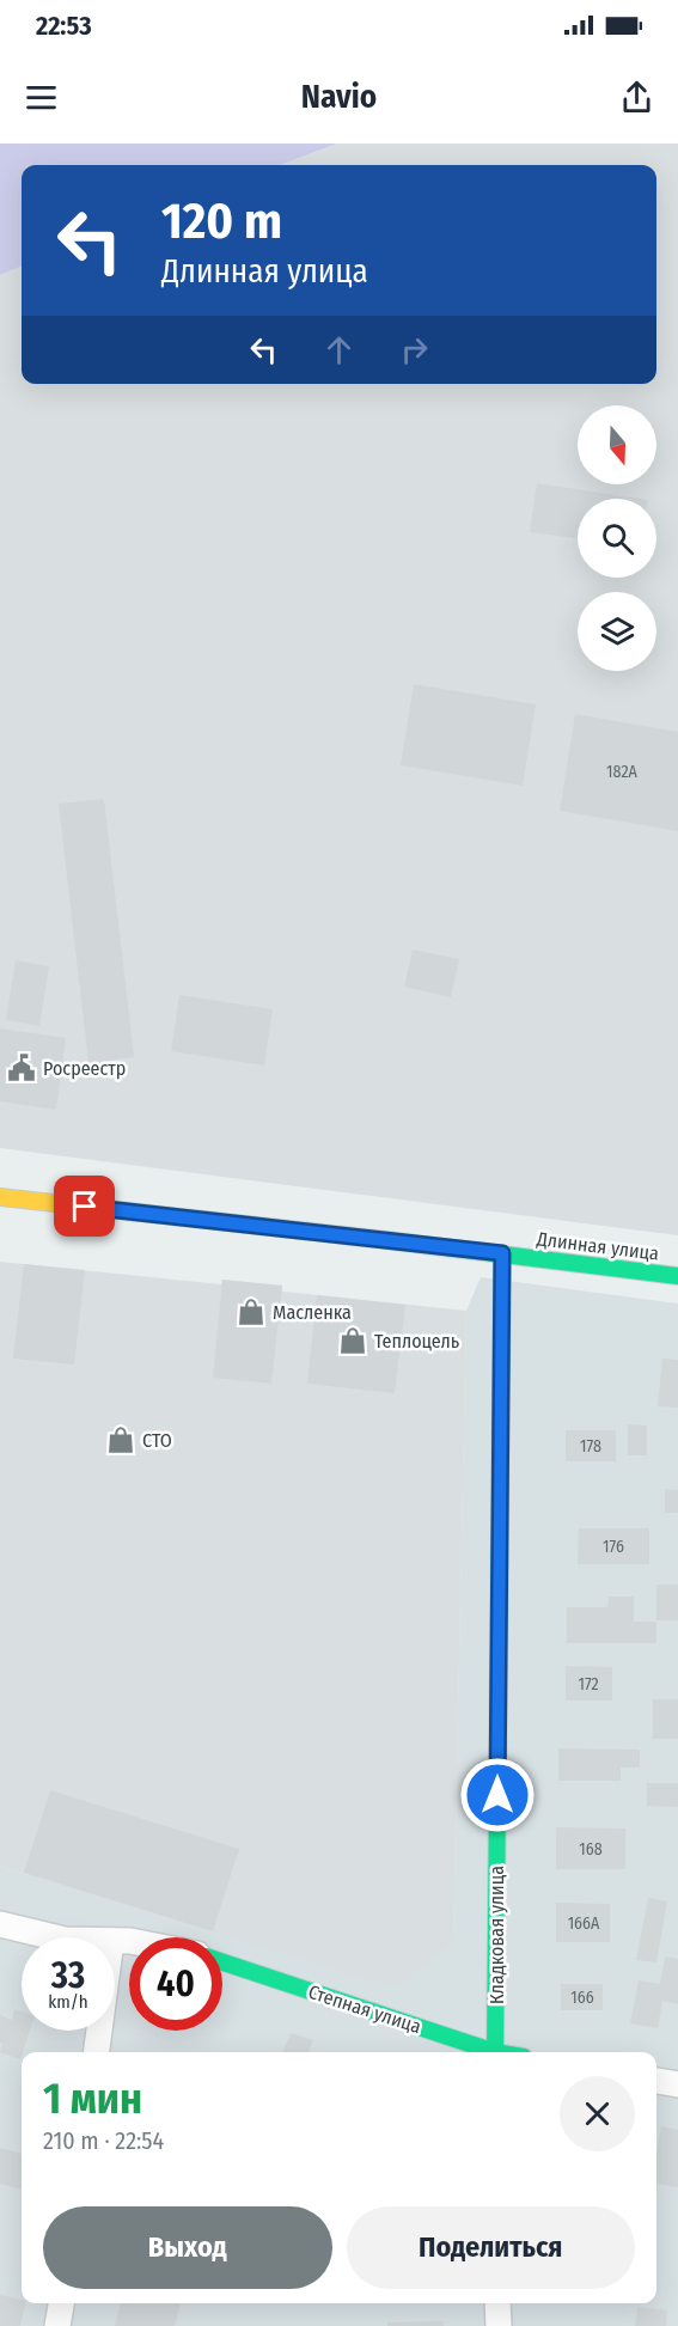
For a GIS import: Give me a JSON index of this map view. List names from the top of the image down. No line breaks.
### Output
{"streets":{"street":["Длинная улица","Кладковая улица","Степная улица"]},"crossings":[["Длинная улица","Кладковая улица"]],"places":{"public building":["Росреестр"],"shop":["Масленка","Теплоцель","СТО"]},"house_numbers":["182А","178","176","172","168","166А","166"],"north":"bottom","page":{"status":"22:53","header":"Navio","turn":["120 m","Длинная улица"],"speed":"33 km/h","limit":"40","heading":["1 мин","210 m · 22:54"],"buttons":["Выход","Поделиться"]}}
